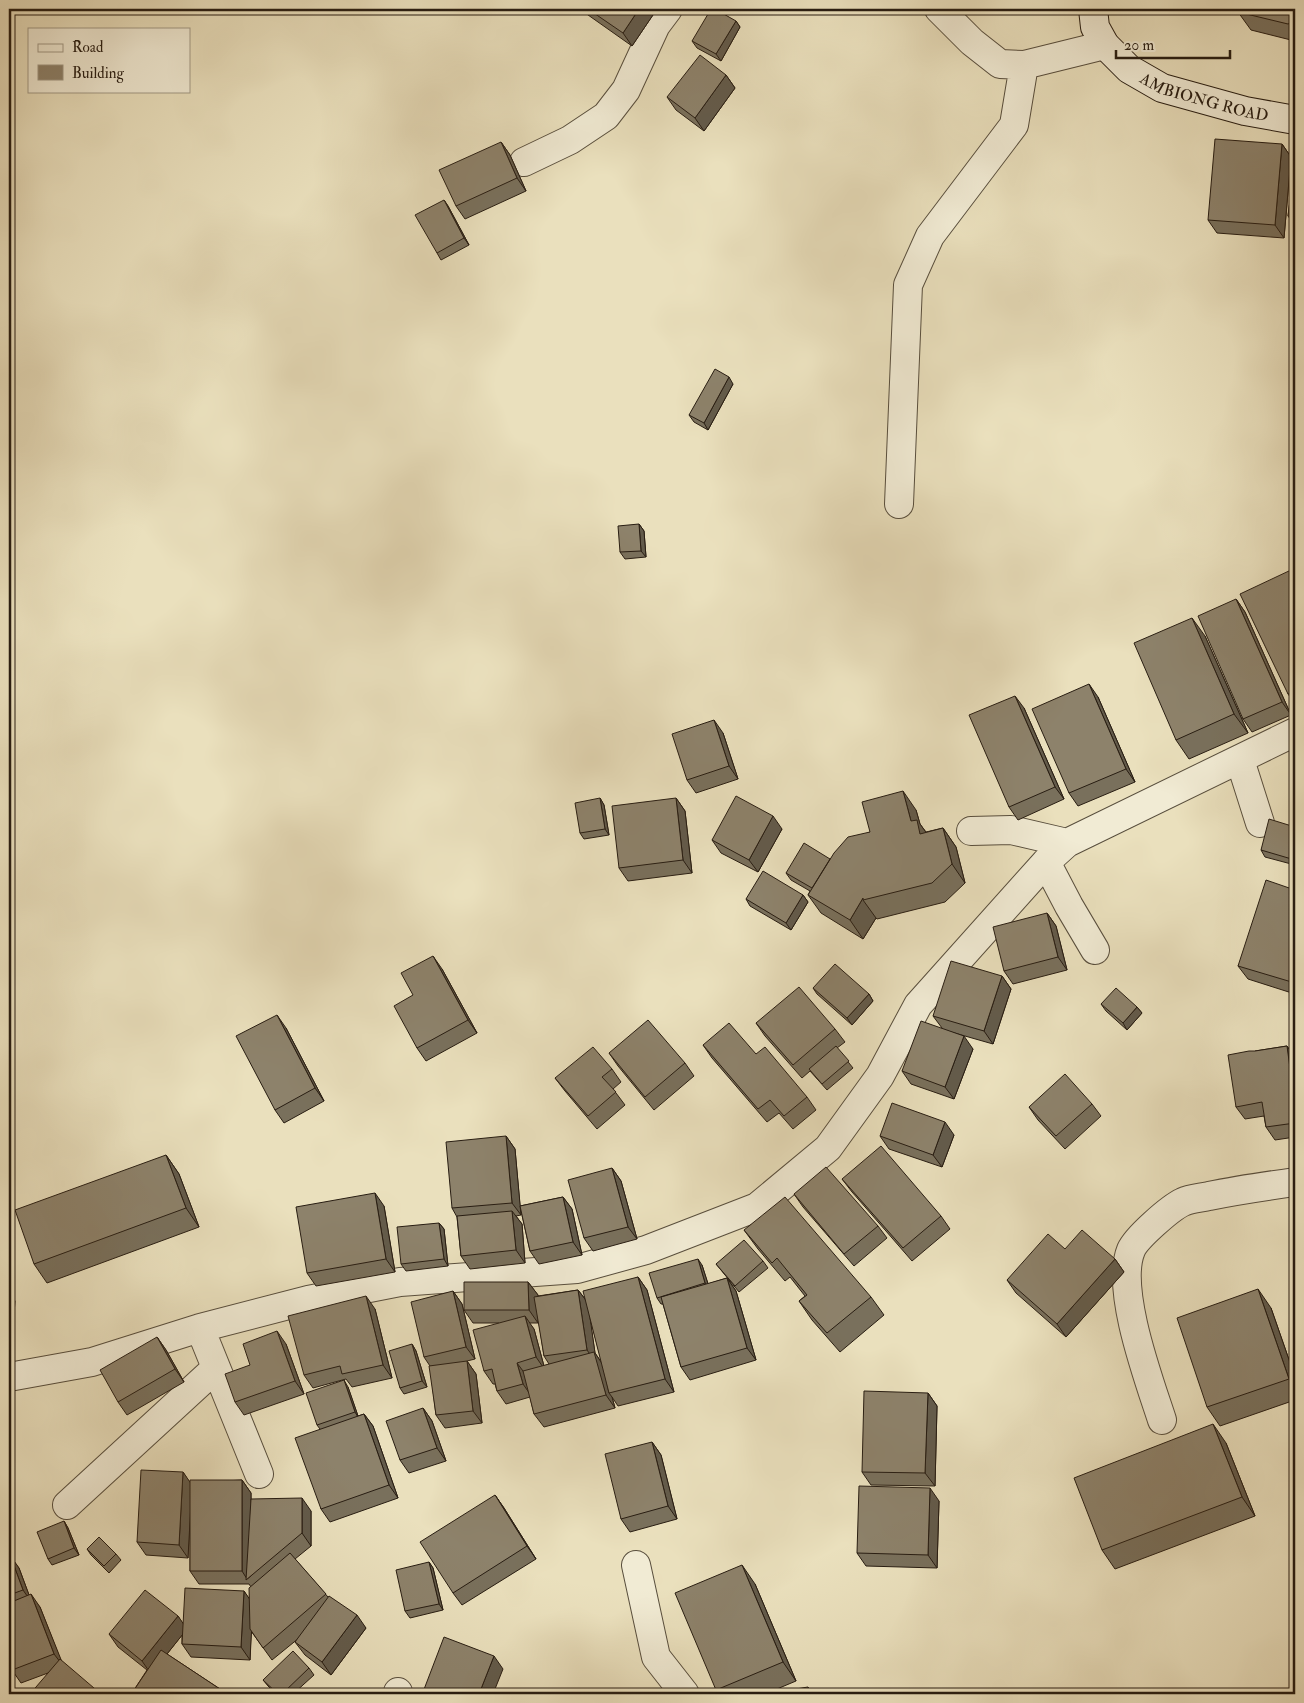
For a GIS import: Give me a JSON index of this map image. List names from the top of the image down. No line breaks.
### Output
{"streets":{"street":["AMBIONG ROAD"]},"legend":["Road","Building"],"scale_bar":"20 m"}
